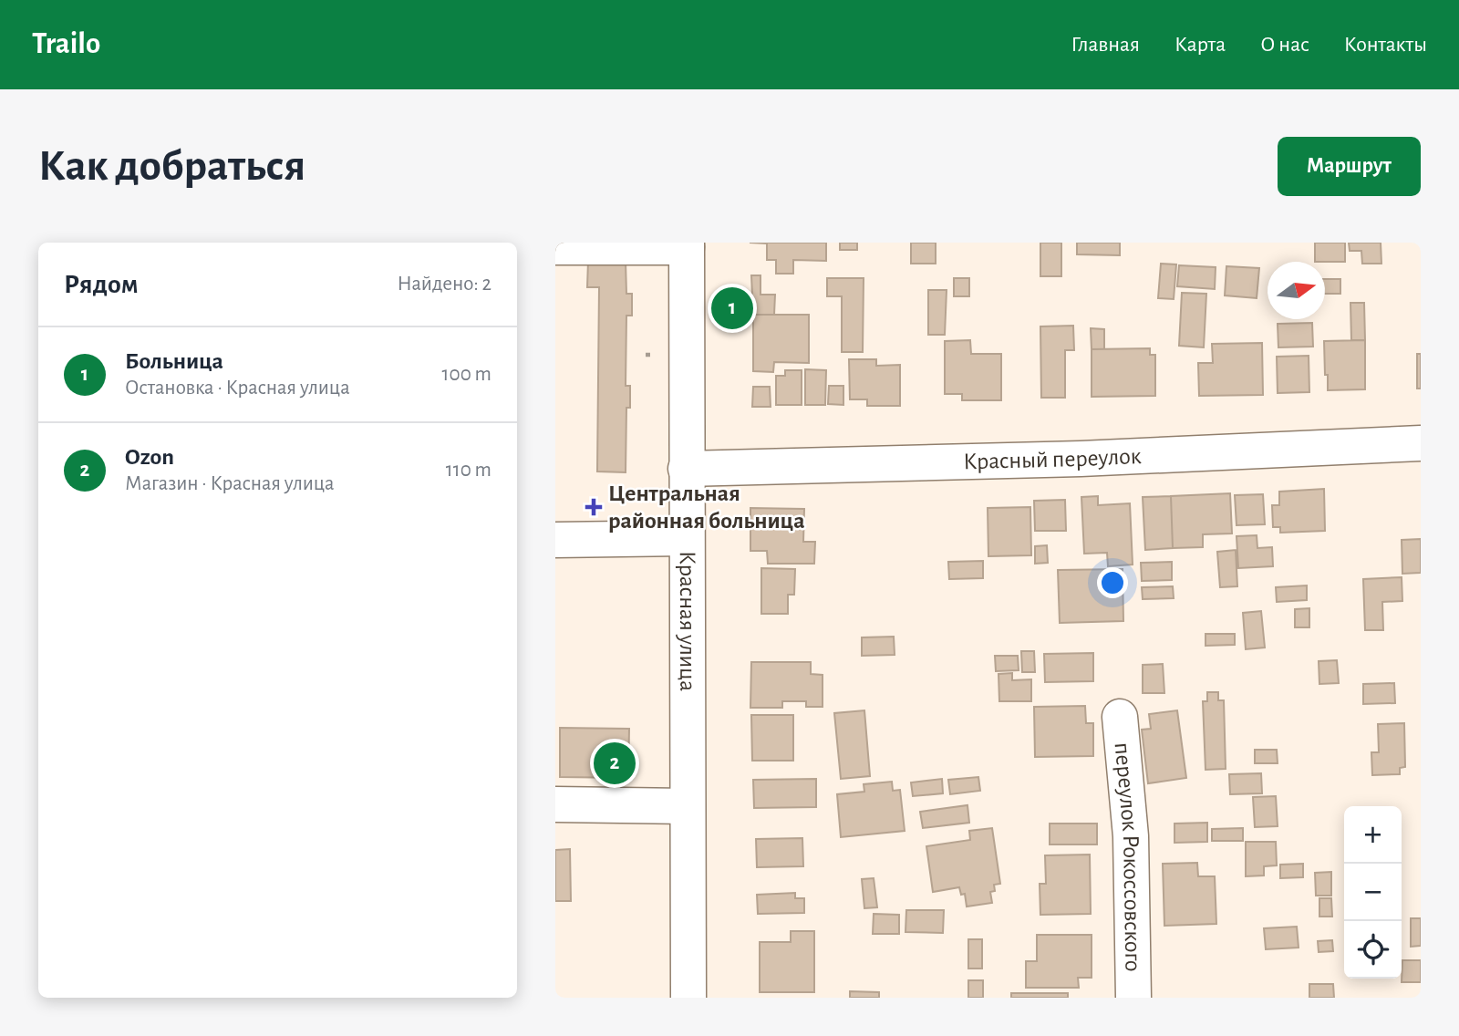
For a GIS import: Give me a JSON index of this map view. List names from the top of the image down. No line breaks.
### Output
{"streets":{"street":["Красный переулок","Красная улица","переулок Рокоссовского"]},"crossings":[["Красный переулок","Красная улица"]],"places":{"health":["Центральная районная больница"]},"north":"right","page":{"header":"Trailo","nav":["Главная","Карта","О нас","Контакты"],"buttons":"Маршрут","title":"Как добраться","heading":["Рядом","Найдено: 2"],"pins":["1","2"],"list":[{"mark":"1","name":"Больница","note":"Остановка · Красная улица","value":"100 m"},{"mark":"2","name":"Ozon","note":"Магазин · Красная улица","value":"110 m"}],"map_buttons":["+","−"]}}
